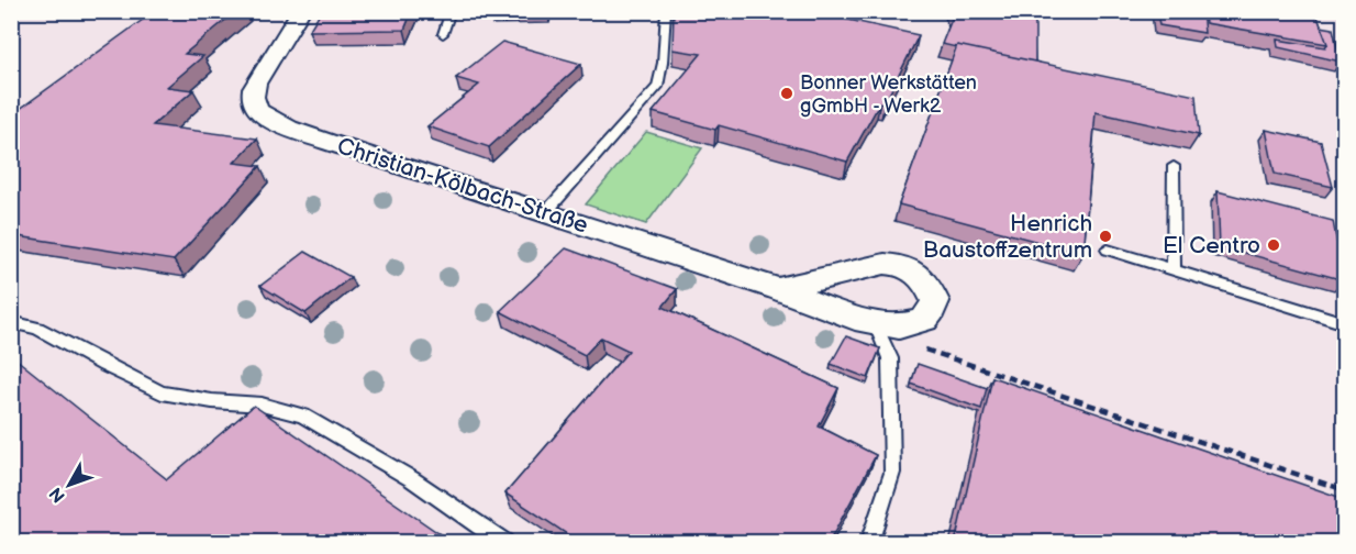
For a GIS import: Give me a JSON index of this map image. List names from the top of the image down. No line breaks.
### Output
{"streets":{"street":["Christian-Kölbach-Straße"]},"places":["Bonner Werkstätten gGmbH - Werk2","Henrich Baustoffzentrum","El Centro"],"north":"bottom left"}
